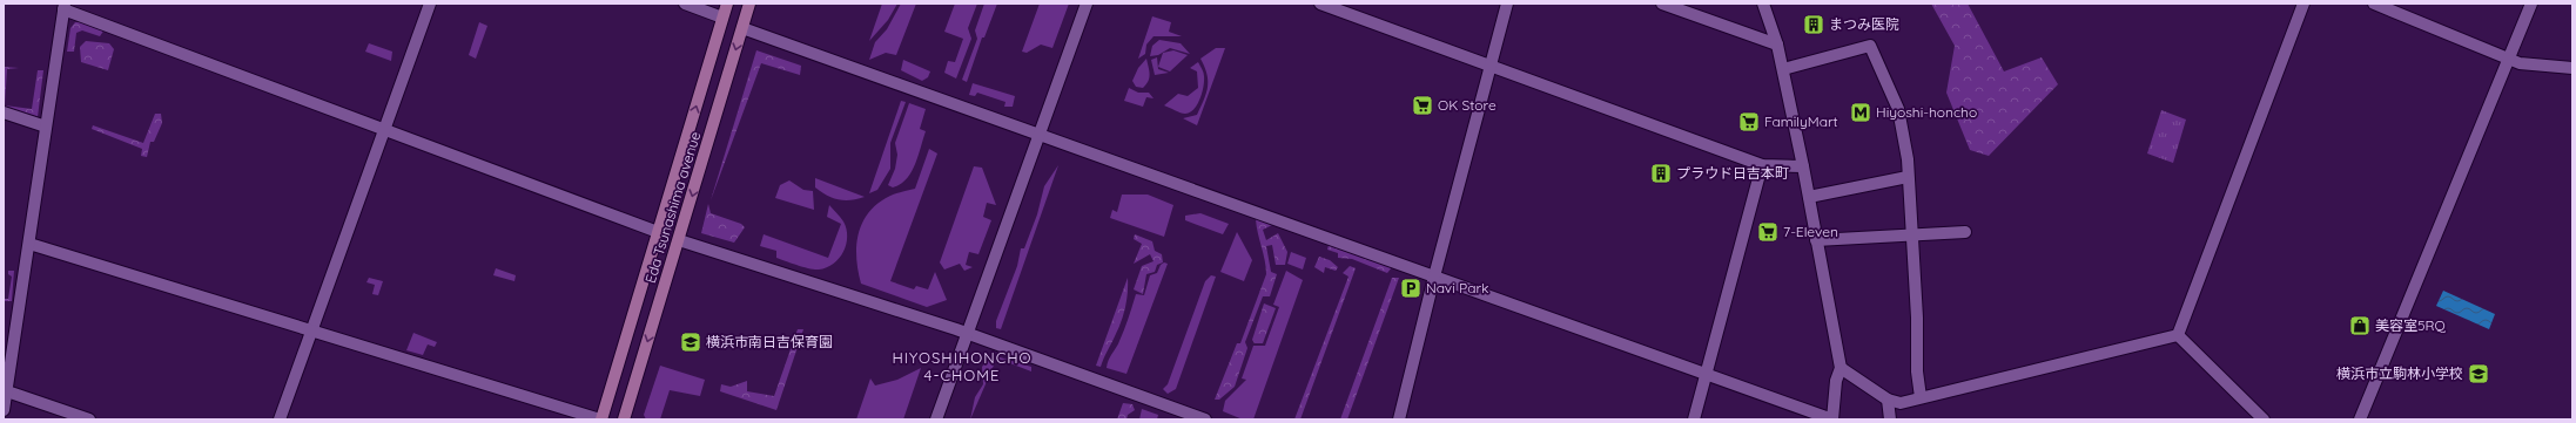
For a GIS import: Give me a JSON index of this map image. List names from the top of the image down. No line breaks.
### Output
{"streets":{"main road":["Eda Tsunashima avenue"]},"districts":["HIYOSHIHONCHO 4-CHOME"],"places":{"building":["まつみ医院","プラウド日吉本町"],"supermarket":["OK Store","FamilyMart","7-Eleven"],"metro station":["Hiyoshi-honcho"],"parking":["Navi Park"],"shop":["美容室5RQ"],"school or university":["横浜市南日吉保育園","横浜市立駒林小学校"]}}
